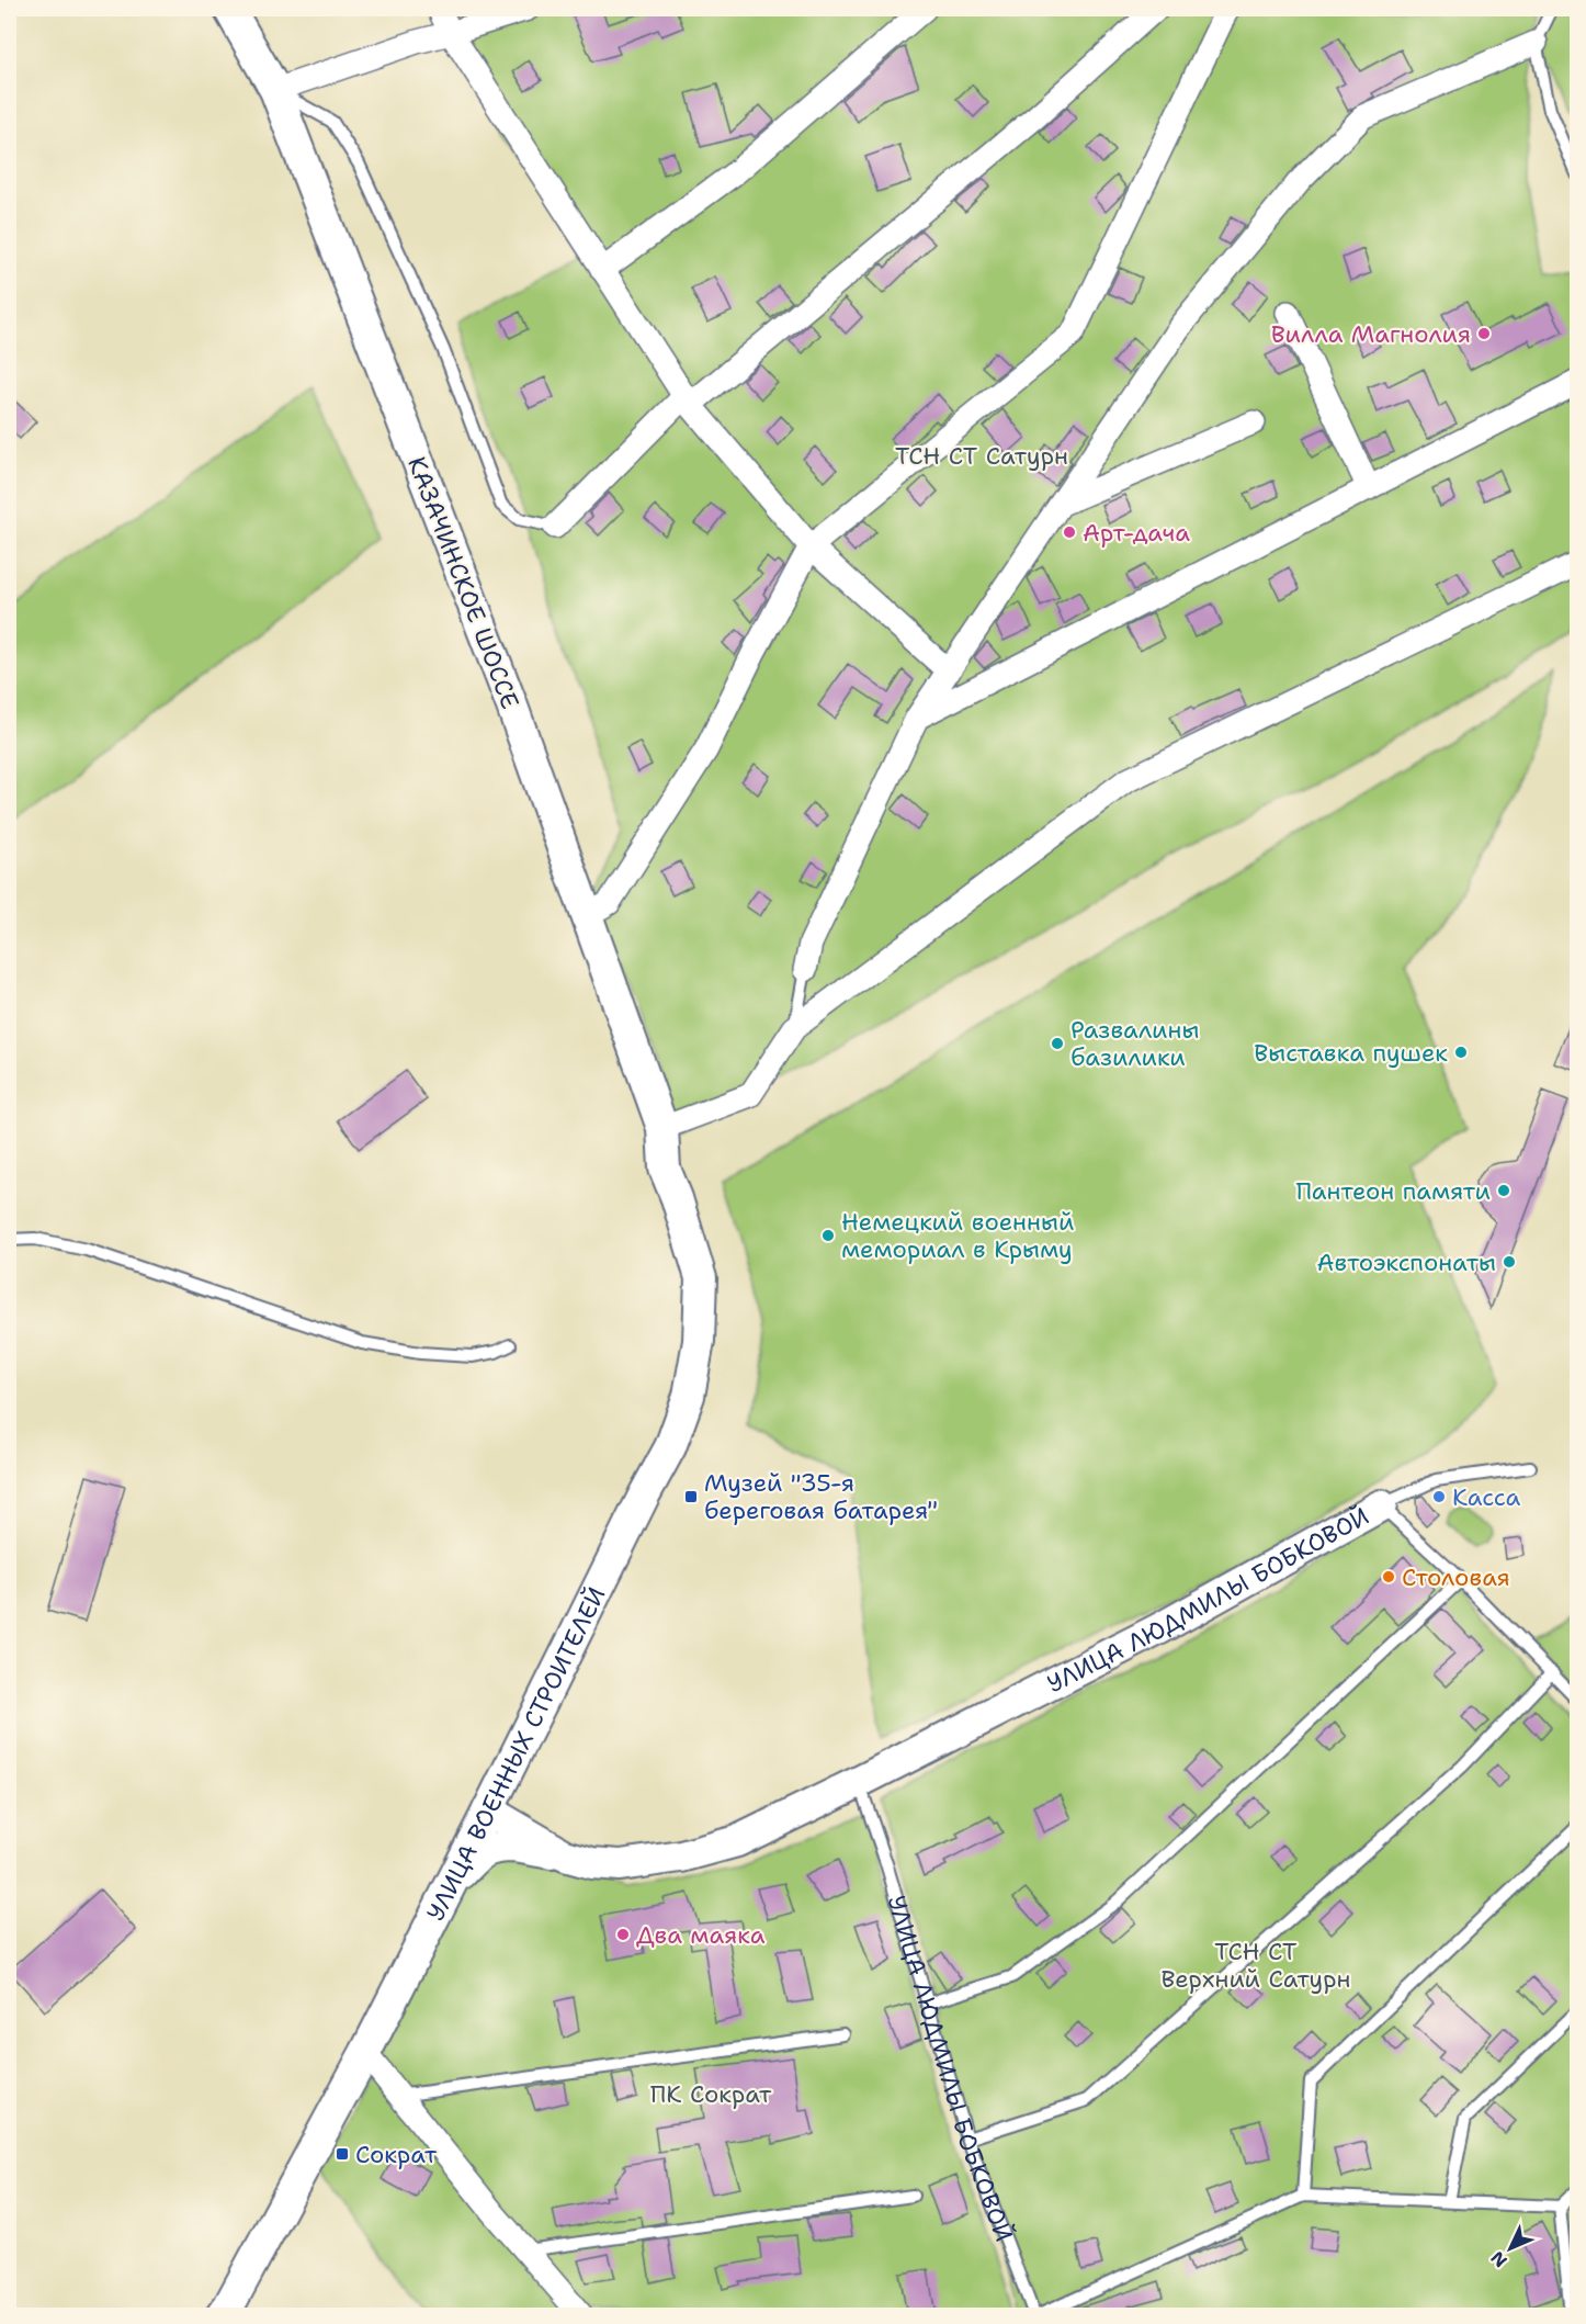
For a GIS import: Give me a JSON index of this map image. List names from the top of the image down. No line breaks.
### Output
{"streets":{"main road":["КАЗАЧИНСКОЕ ШОССЕ","УЛИЦА ЛЮДМИЛЫ БОБКОВОЙ","УЛИЦА ВОЕННЫХ СТРОИТЕЛЕЙ"]},"crossings":[["КАЗАЧИНСКОЕ ШОССЕ","УЛИЦА ВОЕННЫХ СТРОИТЕЛЕЙ"],["УЛИЦА ЛЮДМИЛЫ БОБКОВОЙ","УЛИЦА ВОЕННЫХ СТРОИТЕЛЕЙ"]],"parks":["ТСН СТ Сатурн","ТСН СТ Верхний Сатурн","ПК Сократ"],"places":{"other":["Вилла Магнолия","Арт-дача","Развалины базилики","Выставка пушек","Пантеон памяти","Немецкий военный мемориал в Крыму","Автоэкспонаты","Касса","Столовая","Два маяка"],"transit":["Музей \"35-я береговая батарея\"","Сократ"]},"north":"bottom left"}
